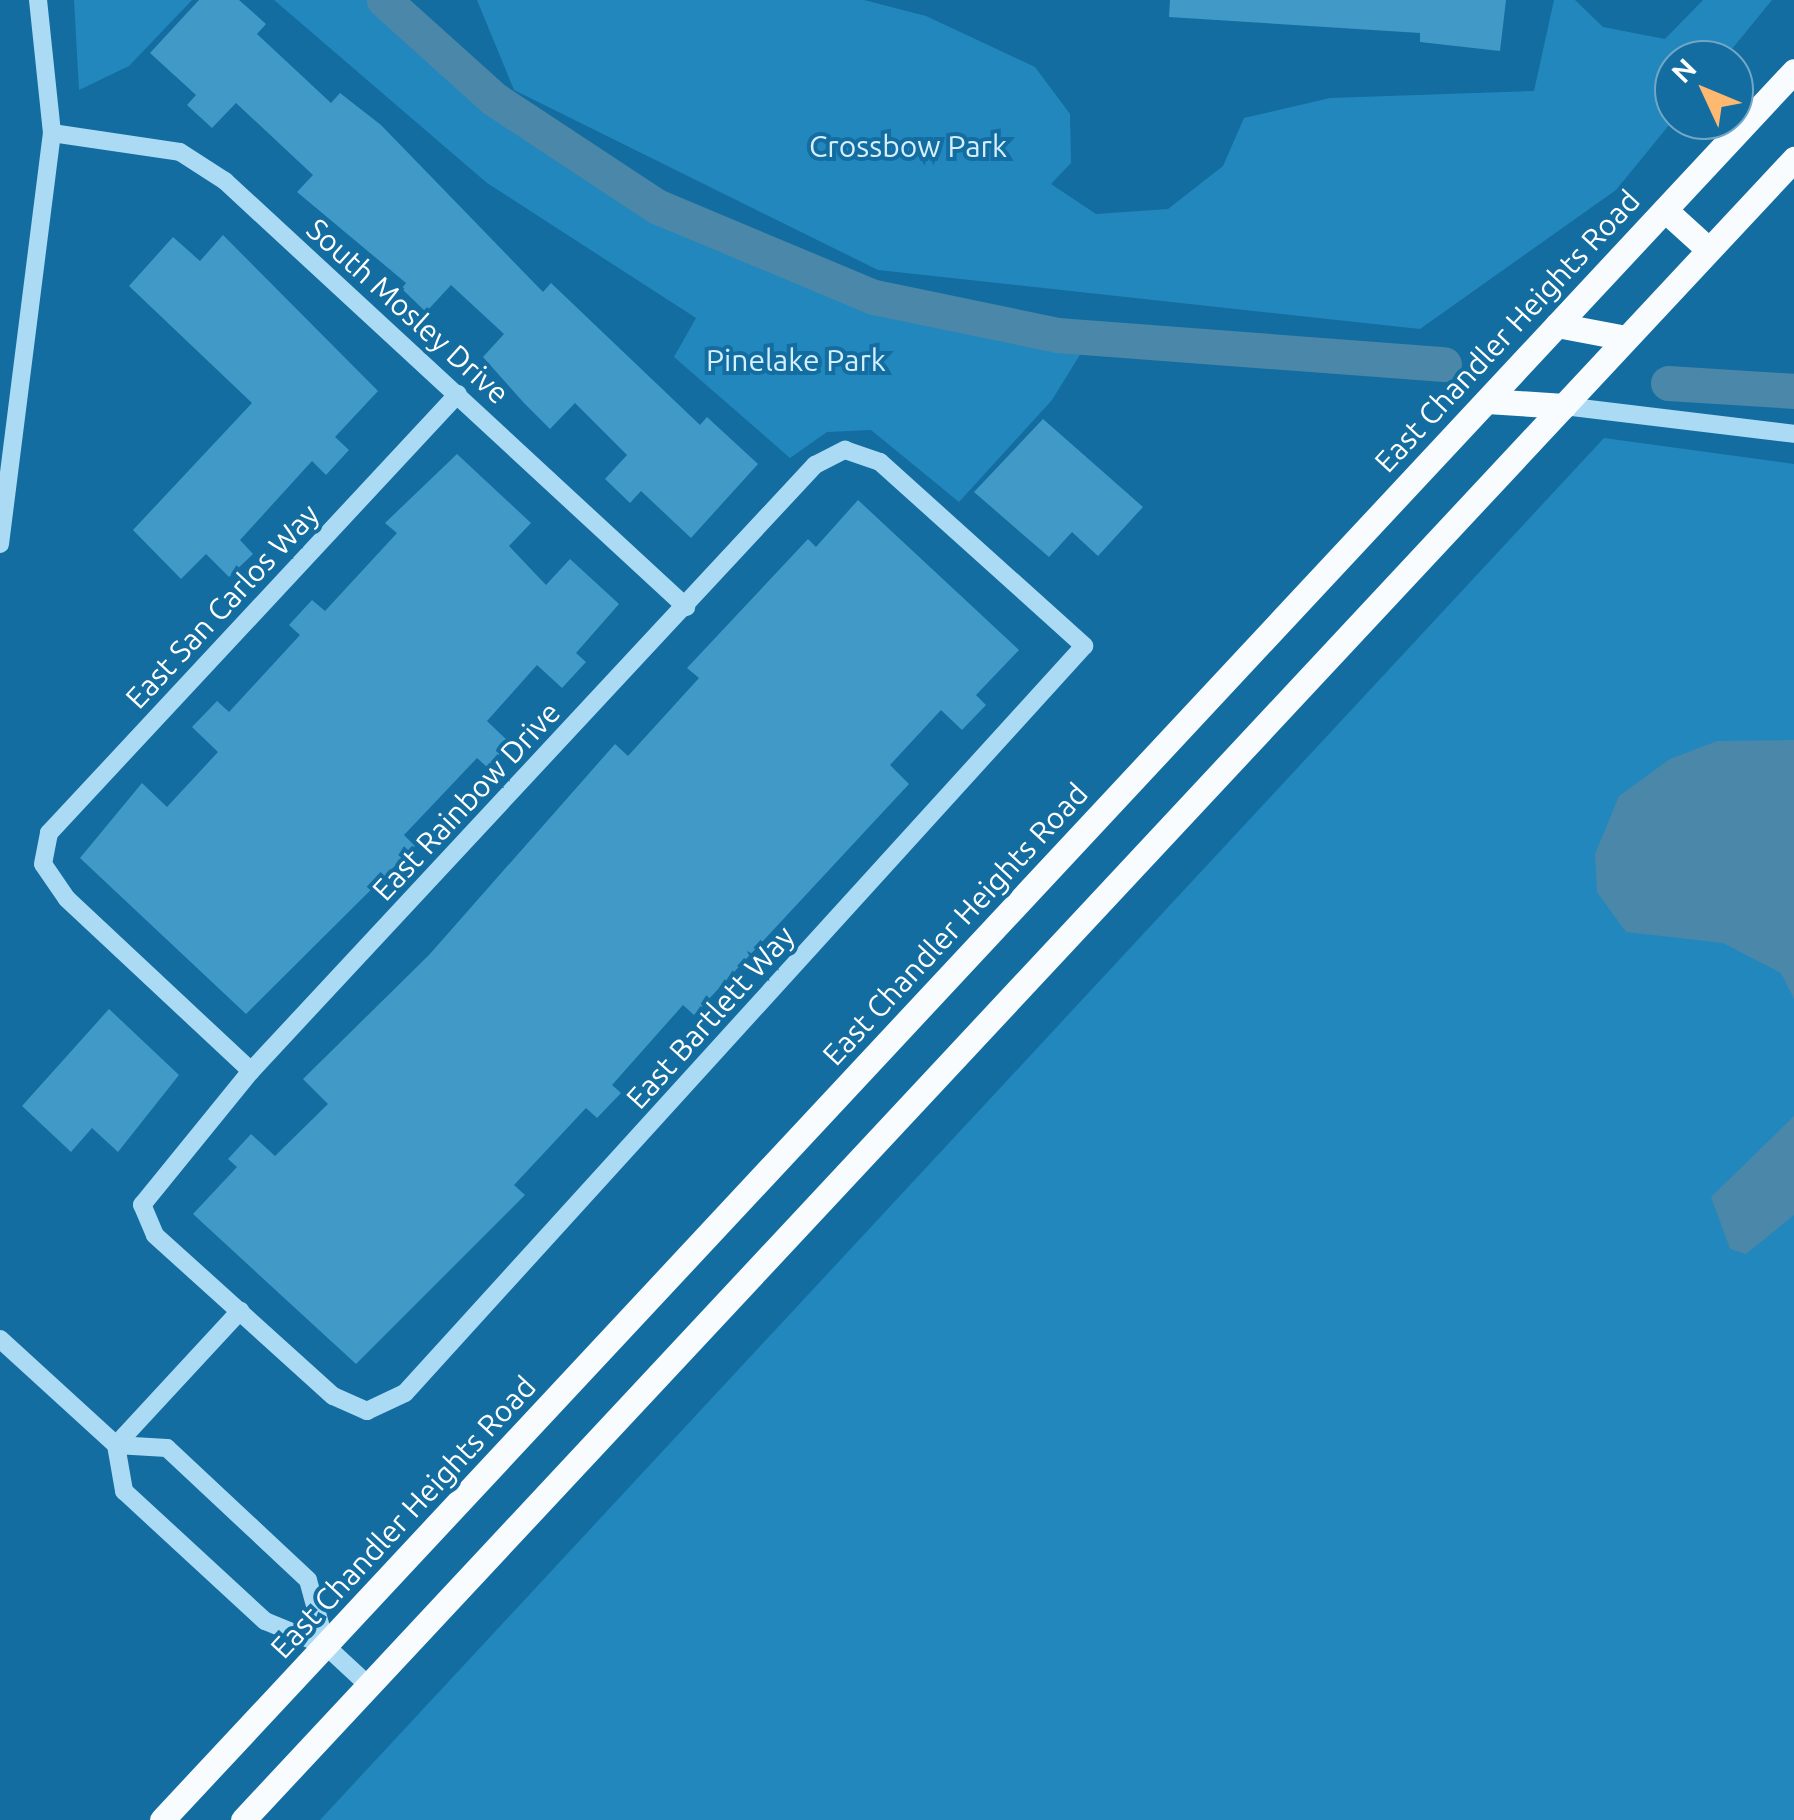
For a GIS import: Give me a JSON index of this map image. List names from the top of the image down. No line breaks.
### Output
{"streets":{"main road":["East Chandler Heights Road"],"street":["South Mosley Drive","East San Carlos Way","East Rainbow Drive","East Bartlett Way"]},"crossings":[["South Mosley Drive","East San Carlos Way"],["South Mosley Drive","East Rainbow Drive"],["East San Carlos Way","East Rainbow Drive"],["East Rainbow Drive","East Bartlett Way"]],"parks":["Crossbow Park","Pinelake Park"],"north":"top left"}
